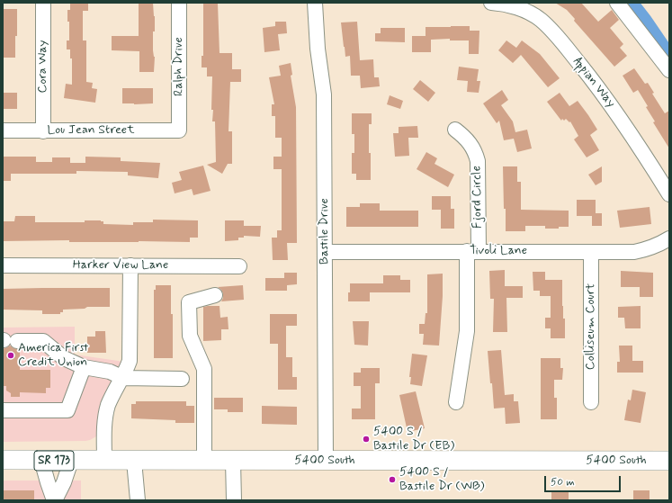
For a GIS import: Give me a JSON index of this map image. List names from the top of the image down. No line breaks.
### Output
{"streets":{"main road":["SR 173","5400 South"],"street":["Cora Way","Ralph Drive","Appian Way","Lou Jean Street","Fjord Circle","Bastile Drive","Tivoli Lane","Harker View Lane","Colliseum Court"]},"crossings":[["Cora Way","Lou Jean Street"],["Ralph Drive","Lou Jean Street"],["Fjord Circle","Tivoli Lane"],["Bastile Drive","Tivoli Lane"],["Bastile Drive","5400 South"],["Tivoli Lane","Colliseum Court"]],"places":["America First Credit Union","5400 S / Bastile Dr (EB)","5400 S / Bastile Dr (WB)"],"scale_bar":"50 m"}
